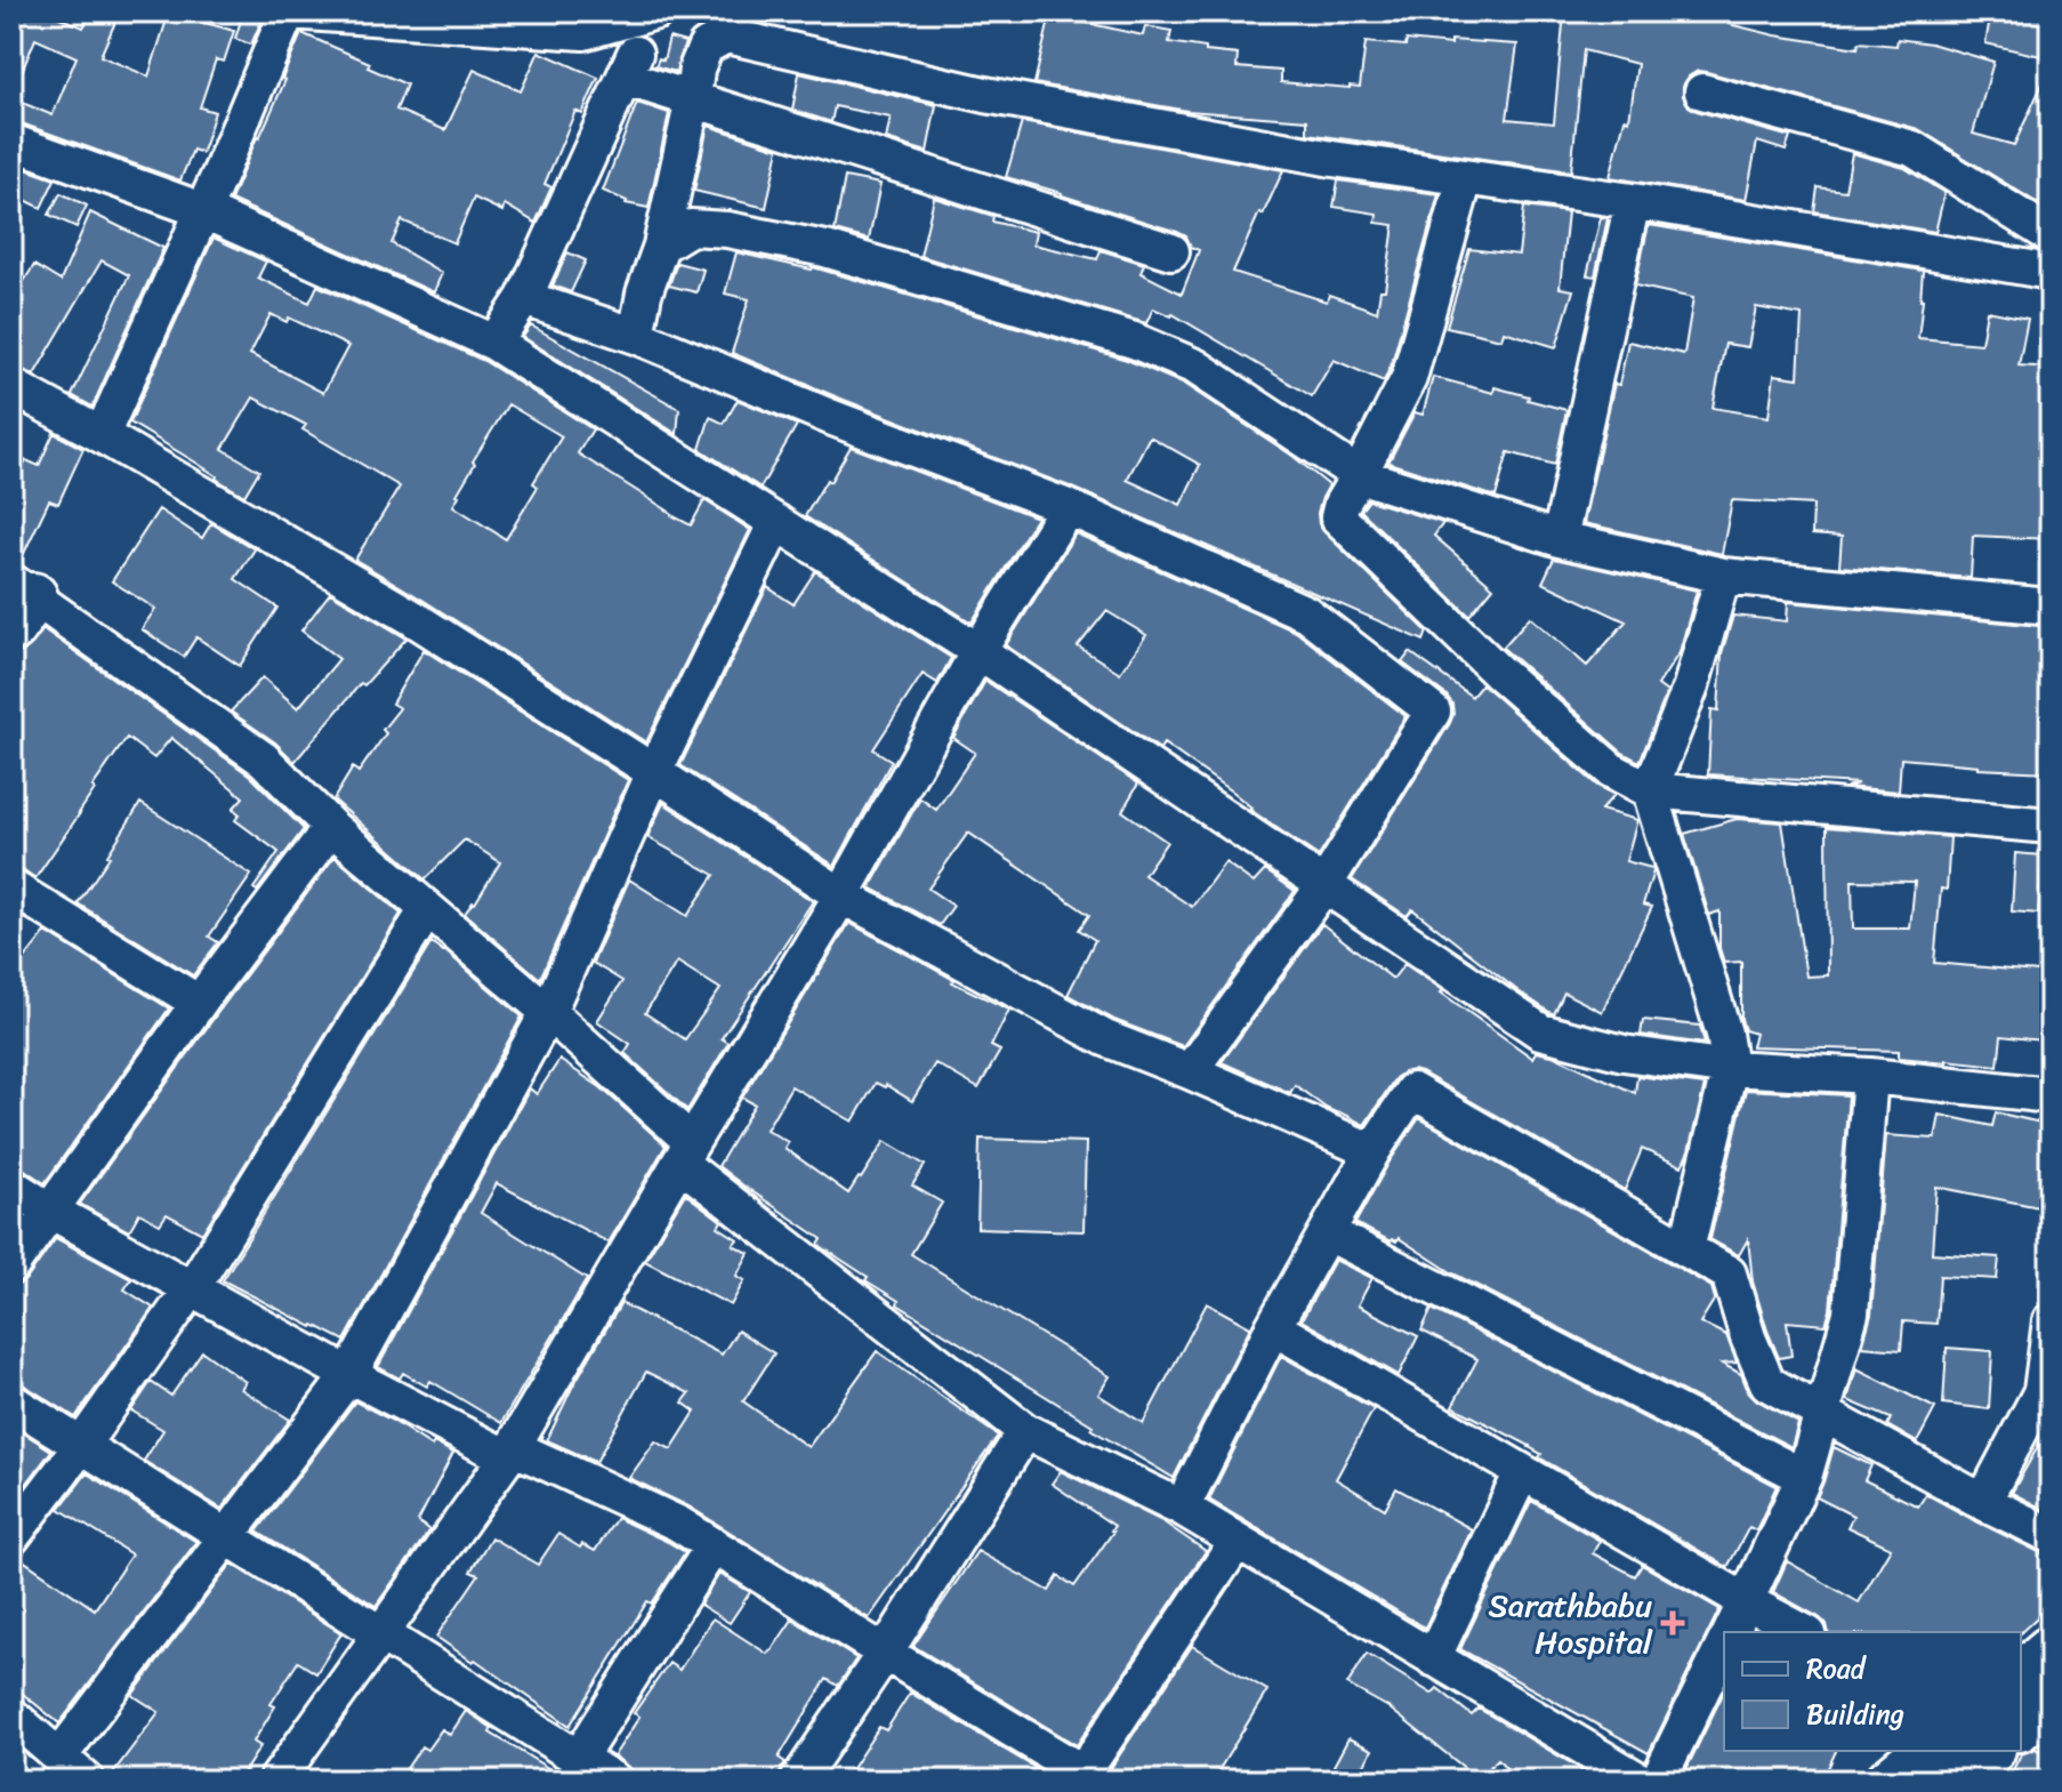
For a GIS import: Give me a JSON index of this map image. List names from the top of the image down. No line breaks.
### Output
{"places":{"health":["Sarathbabu Hospital"]},"legend":["Road","Building"]}
